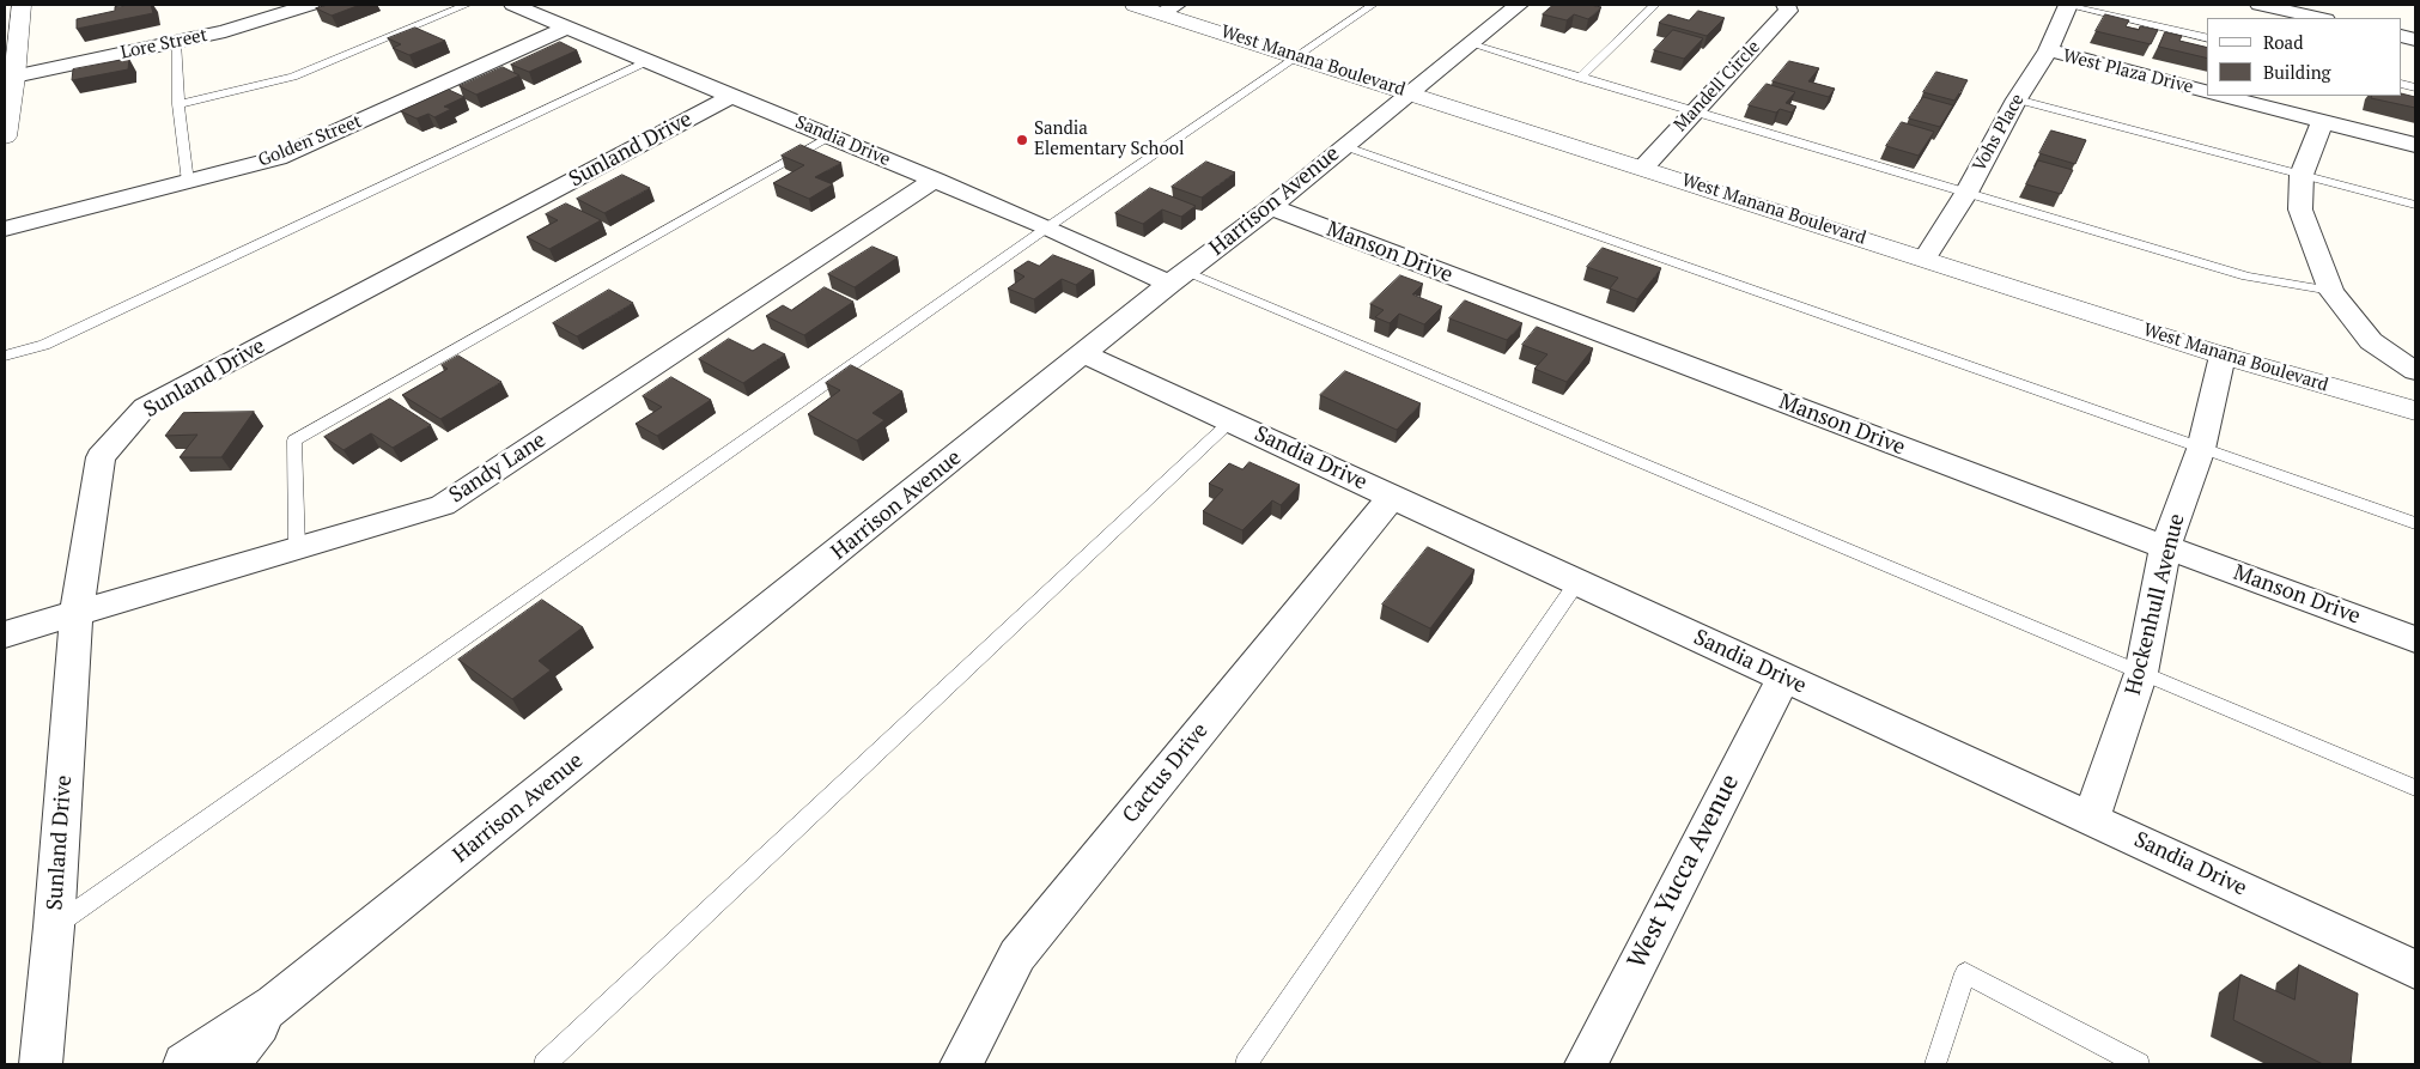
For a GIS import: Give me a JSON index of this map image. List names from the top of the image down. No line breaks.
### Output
{"streets":{"street":["Lore Street","West Manana Boulevard","West Plaza Drive","Mandell Circle","Vohs Place","Golden Street","Sandia Drive","Sunland Drive","Harrison Avenue","Manson Drive","Sandy Lane","Hockenhull Avenue","Cactus Drive","West Yucca Avenue"]},"crossings":[["West Manana Boulevard","Mandell Circle"],["West Manana Boulevard","Vohs Place"],["West Manana Boulevard","Harrison Avenue"],["West Manana Boulevard","Hockenhull Avenue"],["West Plaza Drive","Vohs Place"],["Golden Street","Sandia Drive"],["Sandia Drive","Sunland Drive"],["Sandia Drive","Harrison Avenue"],["Sandia Drive","Sandy Lane"],["Sandia Drive","Hockenhull Avenue"],["Sandia Drive","Cactus Drive"],["Sandia Drive","West Yucca Avenue"],["Sunland Drive","Sandy Lane"],["Harrison Avenue","Manson Drive"],["Manson Drive","Hockenhull Avenue"]],"places":["Sandia Elementary School"],"legend":["Road","Building"]}
